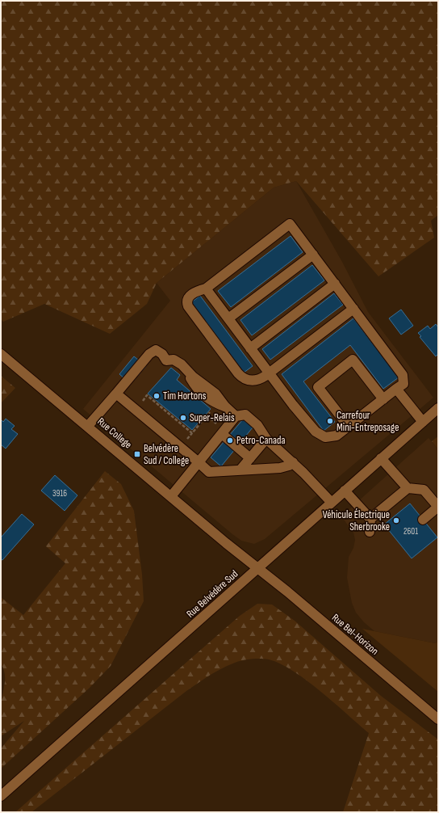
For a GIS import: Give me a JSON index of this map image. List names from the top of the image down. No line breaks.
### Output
{"streets":{"street":["Rue College","Rue Belvédère Sud","Rue Bel-Horizon"]},"crossings":[["Rue College","Rue Belvédère Sud"],["Rue College","Rue Bel-Horizon"],["Rue Belvédère Sud","Rue Bel-Horizon"]],"places":{"other":["Tim Hortons","Super-Relais","Carrefour Mini-Entreposage","Petro-Canada","Véhicule Électrique Sherbrooke"],"transit":["Belvédère Sud / College"]},"house_numbers":["3916","2601"]}
